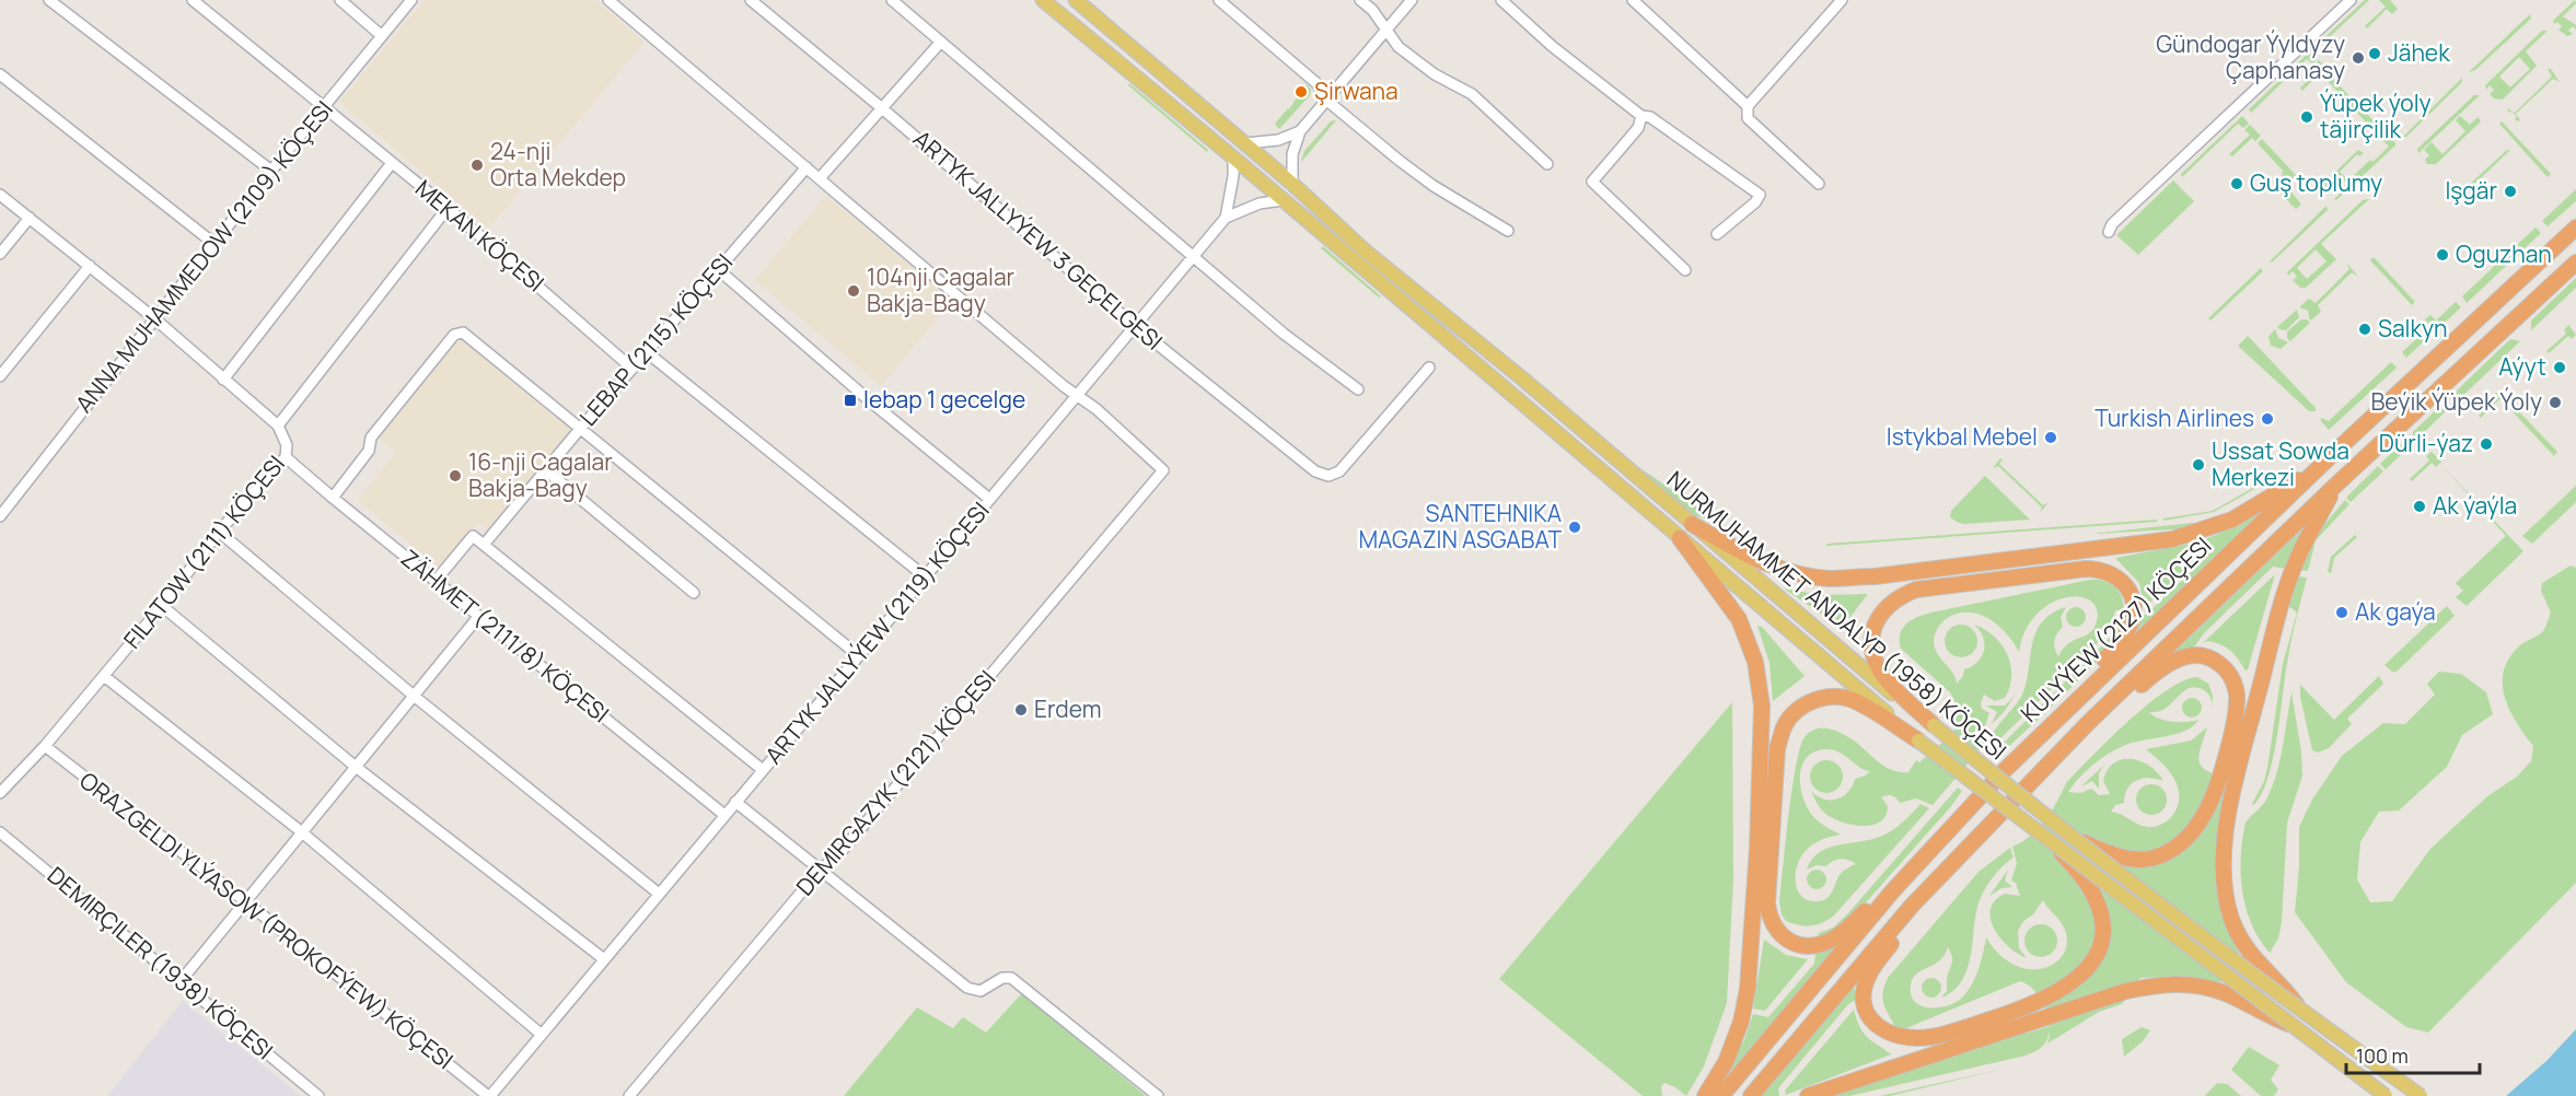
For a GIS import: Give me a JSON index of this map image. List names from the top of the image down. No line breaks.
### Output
{"streets":{"highway":["KULYÝEW (2127) KÖÇESI"],"main road":["NURMUHAMMET ANDALYP (1958) KÖÇESI"],"street":["MEKAN KÖÇESI","ARTYK JALLYÝEW 3 GEÇELGESI","ANNA MUHAMMEDOW (2109) KÖÇESI","LEBAP (2115) KÖÇESI","FILATOW (2111) KÖÇESI","ARTYK JALLYÝEW (2119) KÖÇESI","ZÄHMET (2111/8) KÖÇESI","DEMIRGAZYK (2121) KÖÇESI","ORAZGELDI YLÝASOW (PROKOFÝEW) KÖÇESI","DEMIRÇILER (1938) KÖÇESI"]},"crossings":[["MEKAN KÖÇESI","ANNA MUHAMMEDOW (2109) KÖÇESI"],["MEKAN KÖÇESI","LEBAP (2115) KÖÇESI"],["MEKAN KÖÇESI","FILATOW (2111) KÖÇESI"],["ARTYK JALLYÝEW 3 GEÇELGESI","ARTYK JALLYÝEW (2119) KÖÇESI"],["FILATOW (2111) KÖÇESI","ZÄHMET (2111/8) KÖÇESI"],["FILATOW (2111) KÖÇESI","ORAZGELDI YLÝASOW (PROKOFÝEW) KÖÇESI"],["ARTYK JALLYÝEW (2119) KÖÇESI","ZÄHMET (2111/8) KÖÇESI"],["ARTYK JALLYÝEW (2119) KÖÇESI","DEMIRGAZYK (2121) KÖÇESI"],["ARTYK JALLYÝEW (2119) KÖÇESI","ORAZGELDI YLÝASOW (PROKOFÝEW) KÖÇESI"]],"places":{"other":["Jähek","Gündogar Ýyldyzy Çaphanasy","Şirwana","Ýüpek ýoly täjirçilik","24-nji Orta Mekdep","Guş toplumy","Işgär","Oguzhan","104nji Cagalar Bakja-Bagy","Salkyn","Aýyt","Beýik Ýüpek Ýoly","Turkish Airlines","Istykbal Mebel","Dürli-ýaz","Ussat Sowda Merkezi","16-nji Cagalar Bakja-Bagy","Ak ýaýla","SANTEHNIKA MAGAZIN ASGABAT","Ak gaýa","Erdem"],"transit":["lebap 1 gecelge"]},"scale_bar":"100 m"}
